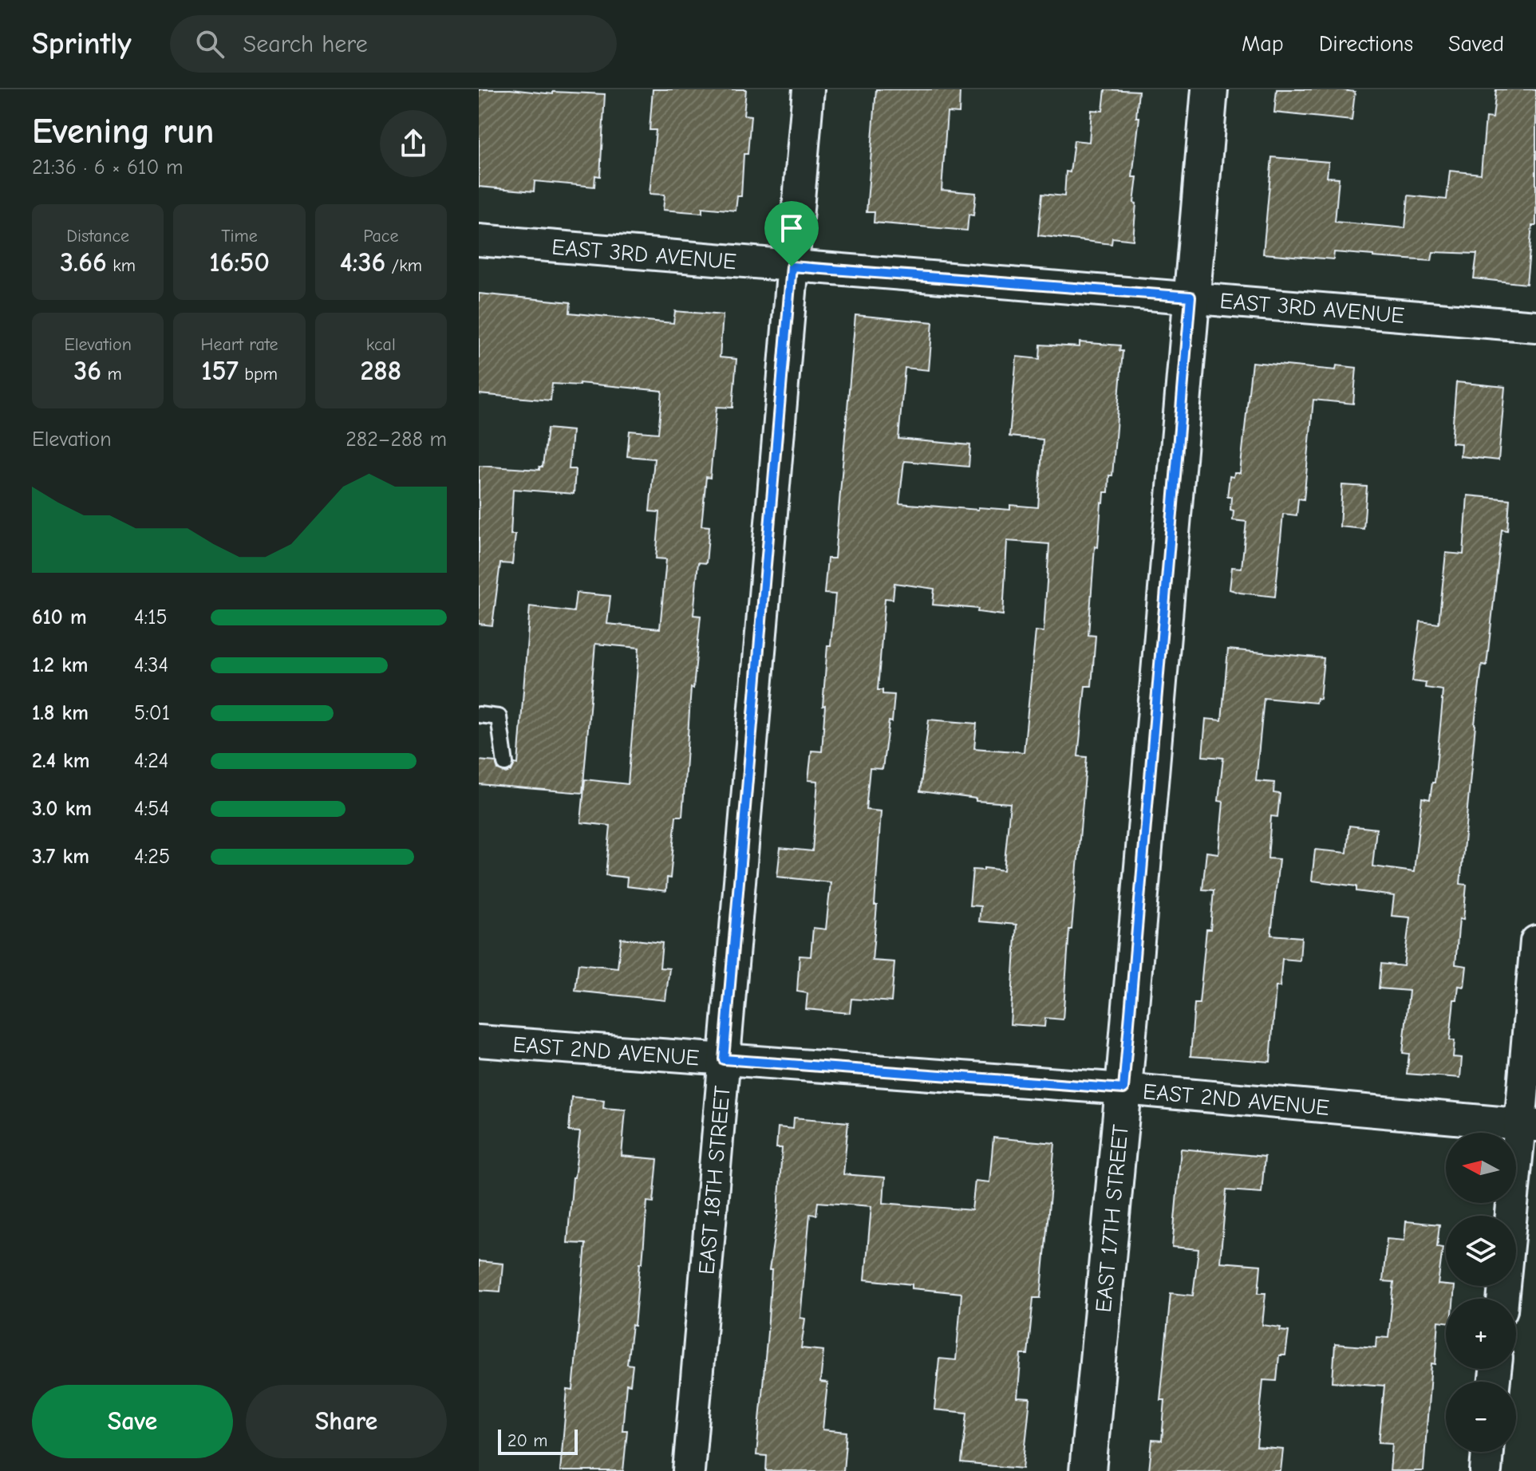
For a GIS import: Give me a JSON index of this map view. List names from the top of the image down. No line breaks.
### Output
{"streets":{"street":["EAST 3RD AVENUE","EAST 2ND AVENUE","EAST 18TH STREET","EAST 17TH STREET"]},"crossings":[["EAST 3RD AVENUE","EAST 18TH STREET"],["EAST 3RD AVENUE","EAST 17TH STREET"],["EAST 2ND AVENUE","EAST 18TH STREET"],["EAST 2ND AVENUE","EAST 17TH STREET"]],"scale_bar":"20 m","north":"left","page":{"header":"Sprintly","search":"Search here","nav":["Map","Directions","Saved"],"heading":["Evening run","21:36 · 6 × 610 m"],"stats":[["Distance","3.66 km"],["Time","16:50"],["Pace","4:36 /km"],["Elevation","36 m"],["Heart rate","157 bpm"],["kcal","288"]],"chart":["Elevation","282–288 m"],"list":[{"name":"610 m","note":"4:15"},{"name":"1.2 km","note":"4:34"},{"name":"1.8 km","note":"5:01"},{"name":"2.4 km","note":"4:24"},{"name":"3.0 km","note":"4:54"},{"name":"3.7 km","note":"4:25"}],"map_buttons":["+","−"],"buttons":["Save","Share"],"scale":"20 m"}}
